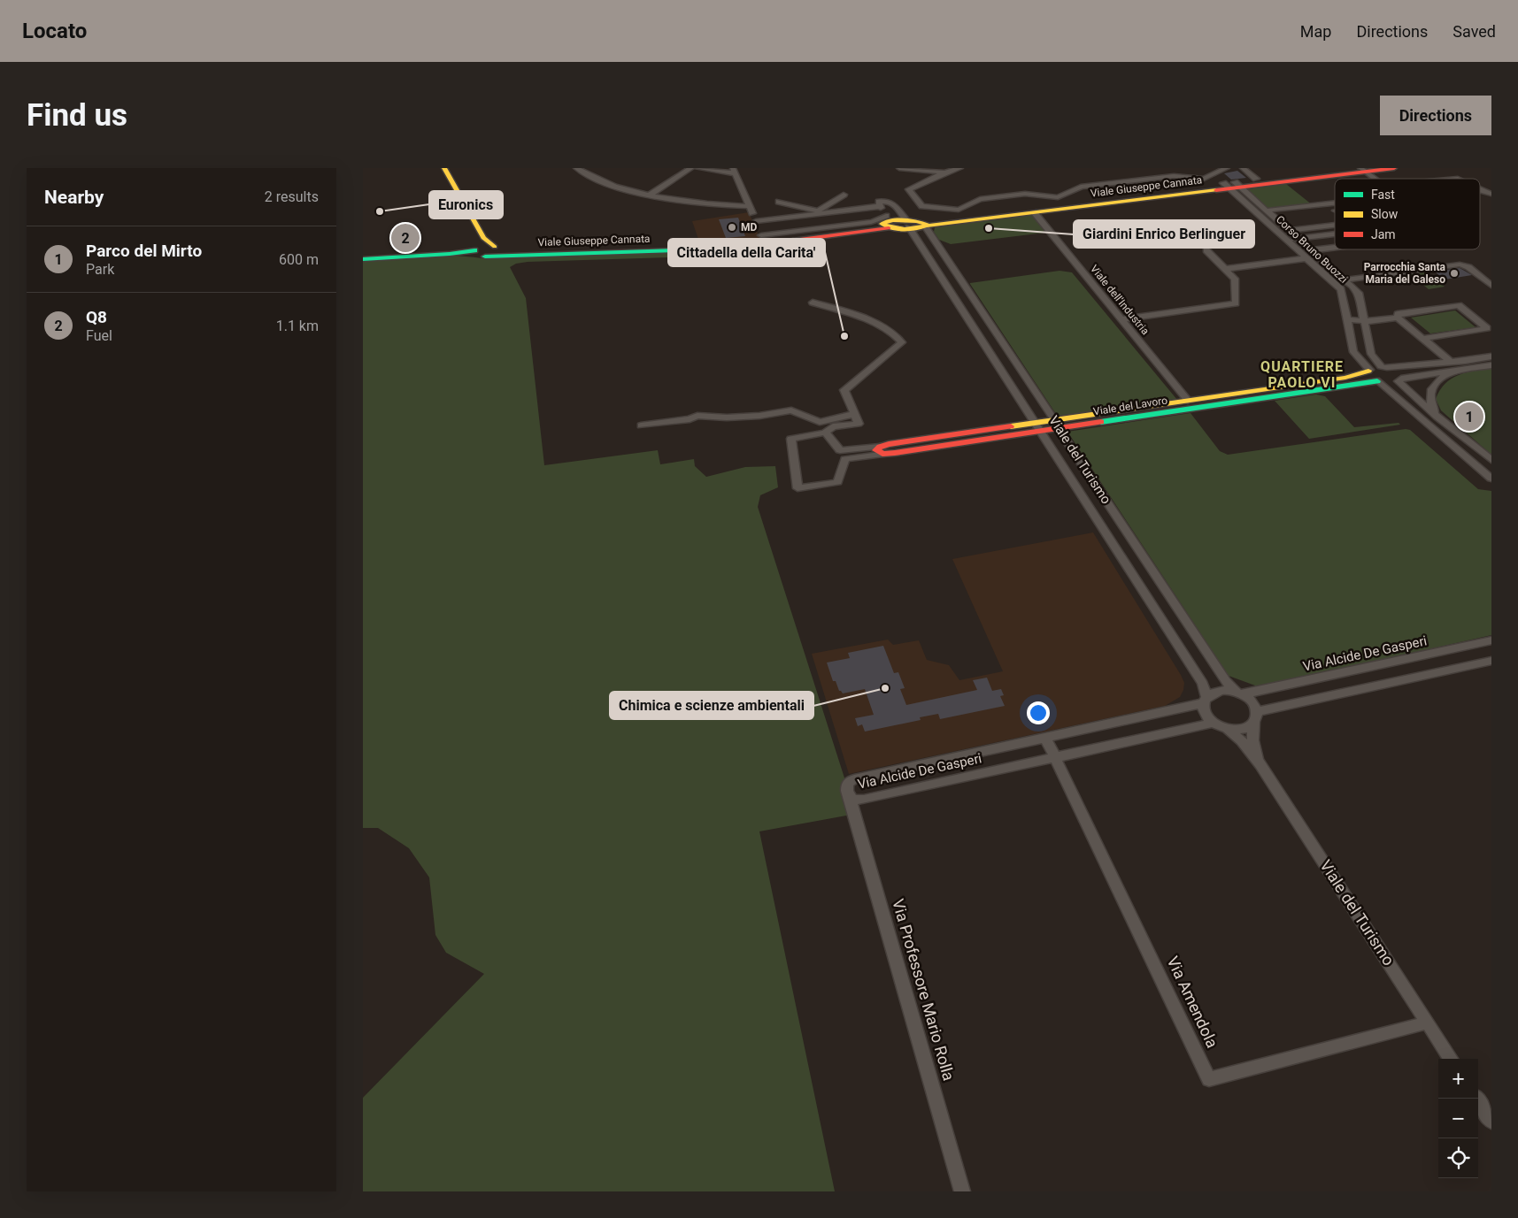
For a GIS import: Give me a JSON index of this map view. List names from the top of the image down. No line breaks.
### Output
{"streets":{"street":["Viale Giuseppe Cannata","Corso Bruno Buozzi","Viale dell'Industria","Viale del Lavoro","Viale del Turismo","Via Alcide De Gasperi","Via Professore Mario Rolla","Via Amendola"]},"crossings":[["Viale Giuseppe Cannata","Corso Bruno Buozzi"],["Viale Giuseppe Cannata","Viale dell'Industria"],["Viale Giuseppe Cannata","Viale del Turismo"],["Corso Bruno Buozzi","Viale del Lavoro"],["Viale dell'Industria","Viale del Lavoro"],["Viale del Lavoro","Viale del Turismo"],["Viale del Turismo","Via Alcide De Gasperi"],["Viale del Turismo","Via Amendola"],["Via Alcide De Gasperi","Via Professore Mario Rolla"],["Via Alcide De Gasperi","Via Amendola"]],"districts":["QUARTIERE PAOLO VI"],"places":["Euronics","MD","Giardini Enrico Berlinguer","Parrocchia Santa Maria del Galeso","Cittadella della Carita'","Chimica e scienze ambientali"],"legend":["Fast","Slow","Jam"],"page":{"header":"Locato","nav":["Map","Directions","Saved"],"buttons":"Directions","title":"Find us","heading":["Nearby","2 results"],"pins":["2","1"],"list":[{"mark":"1","name":"Parco del Mirto","note":"Park","value":"600 m"},{"mark":"2","name":"Q8","note":"Fuel","value":"1.1 km"}],"map_buttons":["+","−"]}}
